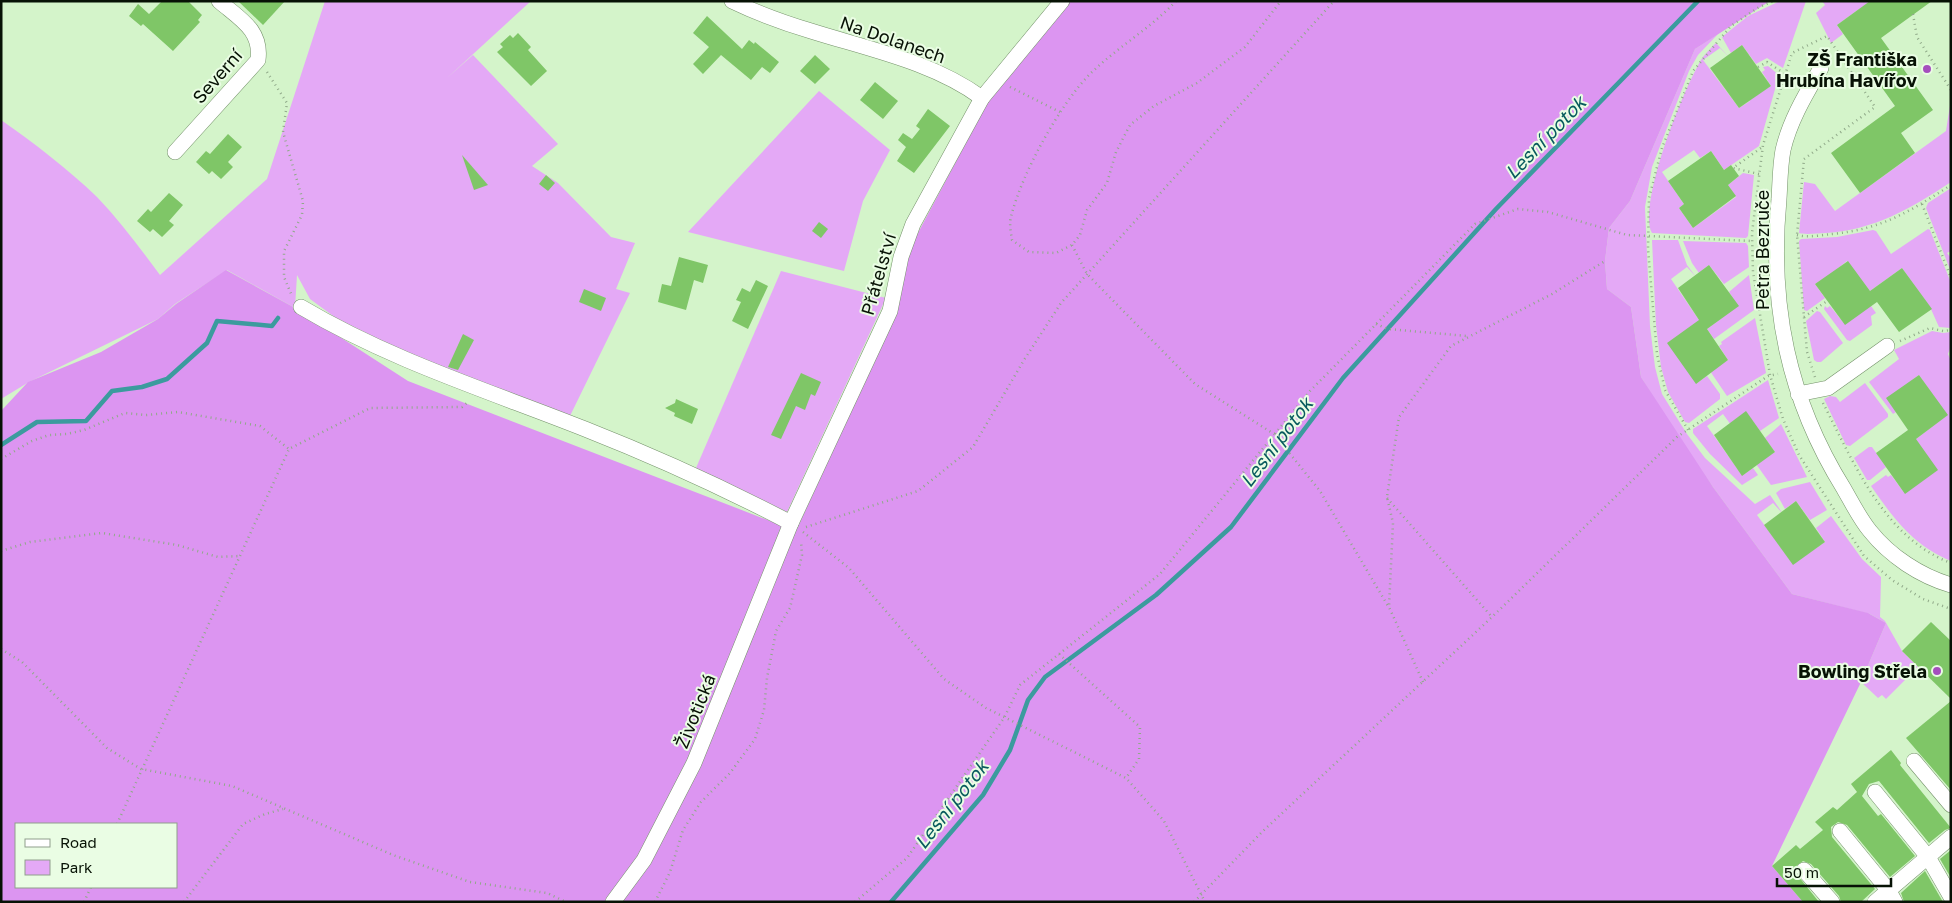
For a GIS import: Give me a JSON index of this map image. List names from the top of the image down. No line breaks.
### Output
{"streets":{"street":["Na Dolanech","Severní","Petra Bezruče","Přátelství","Životická"]},"crossings":[["Na Dolanech","Přátelství"],["Přátelství","Životická"]],"water":["Lesní potok"],"places":["ZŠ Františka Hrubína Havířov","Bowling Střela"],"legend":["Road","Park"],"scale_bar":"50 m"}
